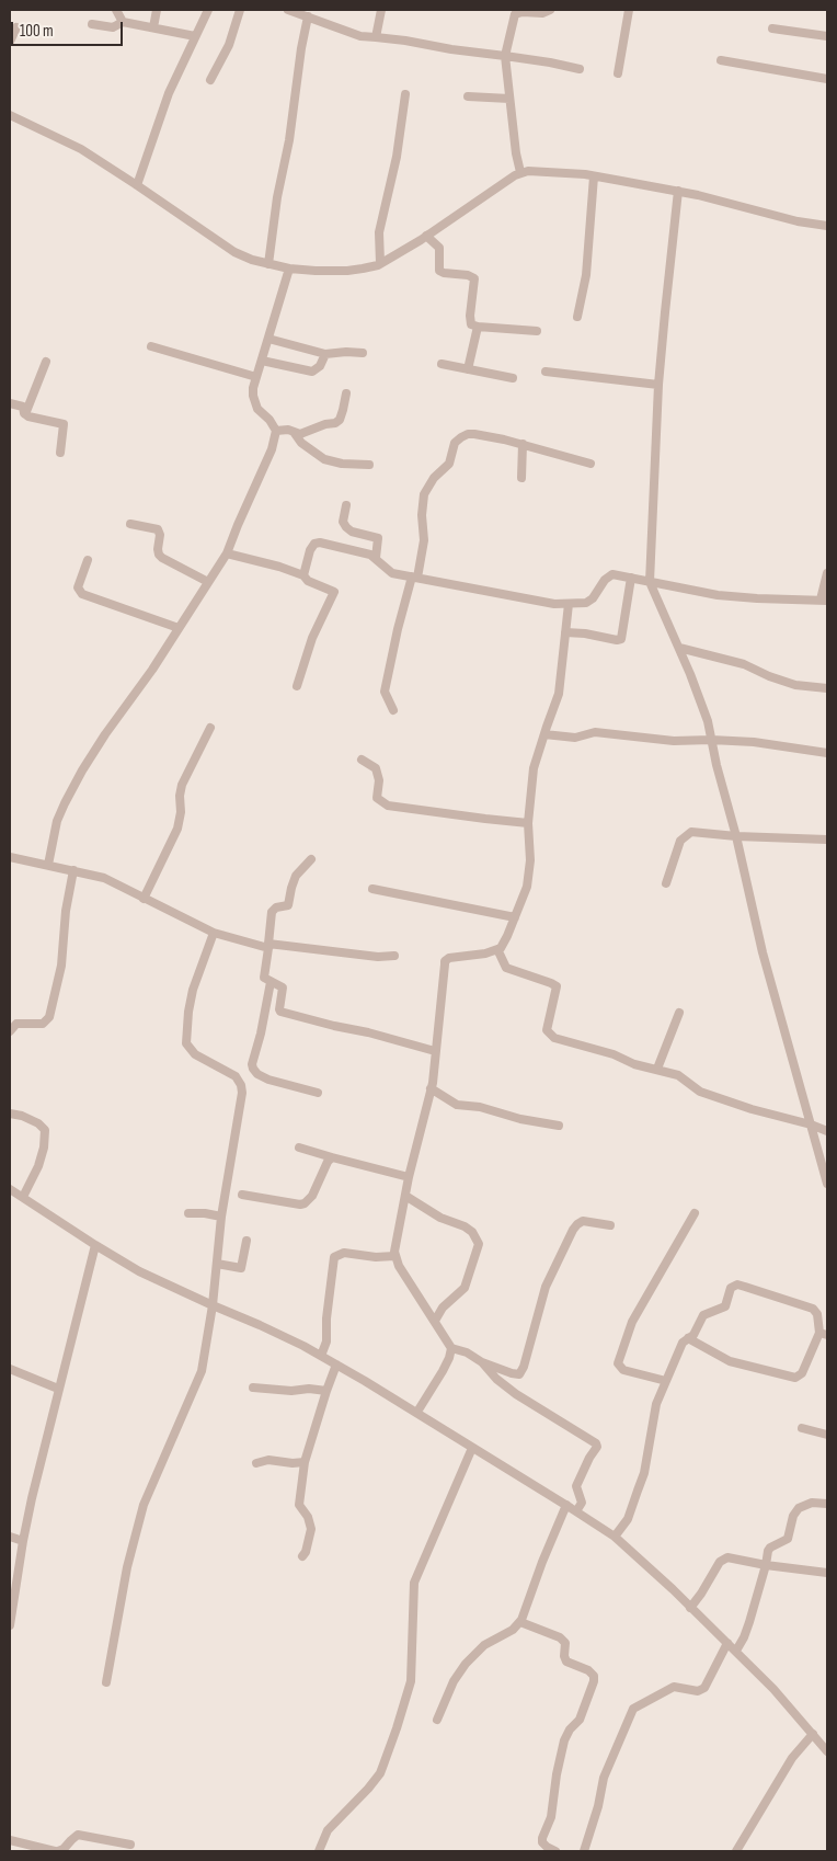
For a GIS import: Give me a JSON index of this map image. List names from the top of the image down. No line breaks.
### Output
{"scale_bar":"100 m"}
